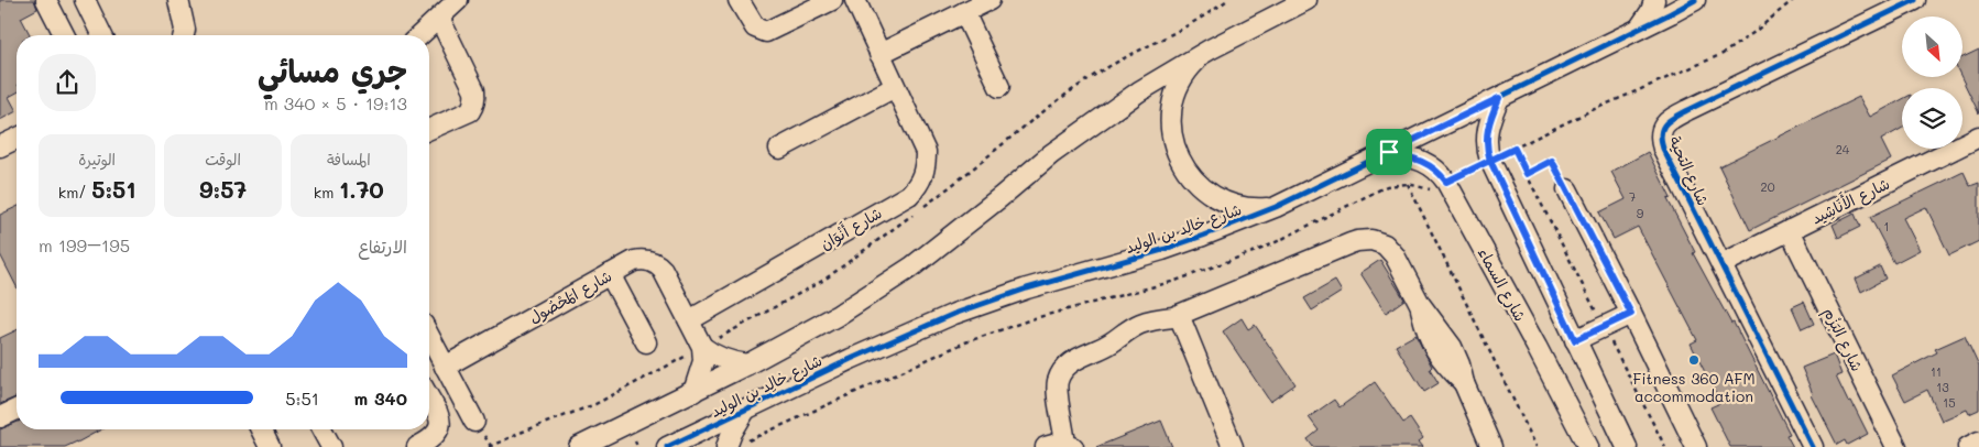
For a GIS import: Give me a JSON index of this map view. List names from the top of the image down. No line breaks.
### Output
{"streets":{"street":["شارع التحية","شارع الأَنَاشِيد","شارع أَنْوَان","شارع خالِد بن الوليد","شارع السماء","شارع المَحْصُول","شارع البَزْم"]},"crossings":[["شارع التحية","شارع الأَنَاشِيد"],["شارع الأَنَاشِيد","شارع البَزْم"],["شارع أَنْوَان","شارع المَحْصُول"],["شارع خالِد بن الوليد","شارع السماء"]],"places":["Fitness 360 AFM accommodation"],"house_numbers":["24","20","7","9","1","11","13","15"],"north":"bottom right","page":{"heading":["جري مسائي","19:13 · 5 × 340 m"],"stats":[["المسافة","1.70 km"],["الوقت","9:57"],["الوتيرة","5:51 /km"]],"chart":["الارتفاع","195–199 m"],"list":[{"name":"340 m","note":"5:51"}]}}
